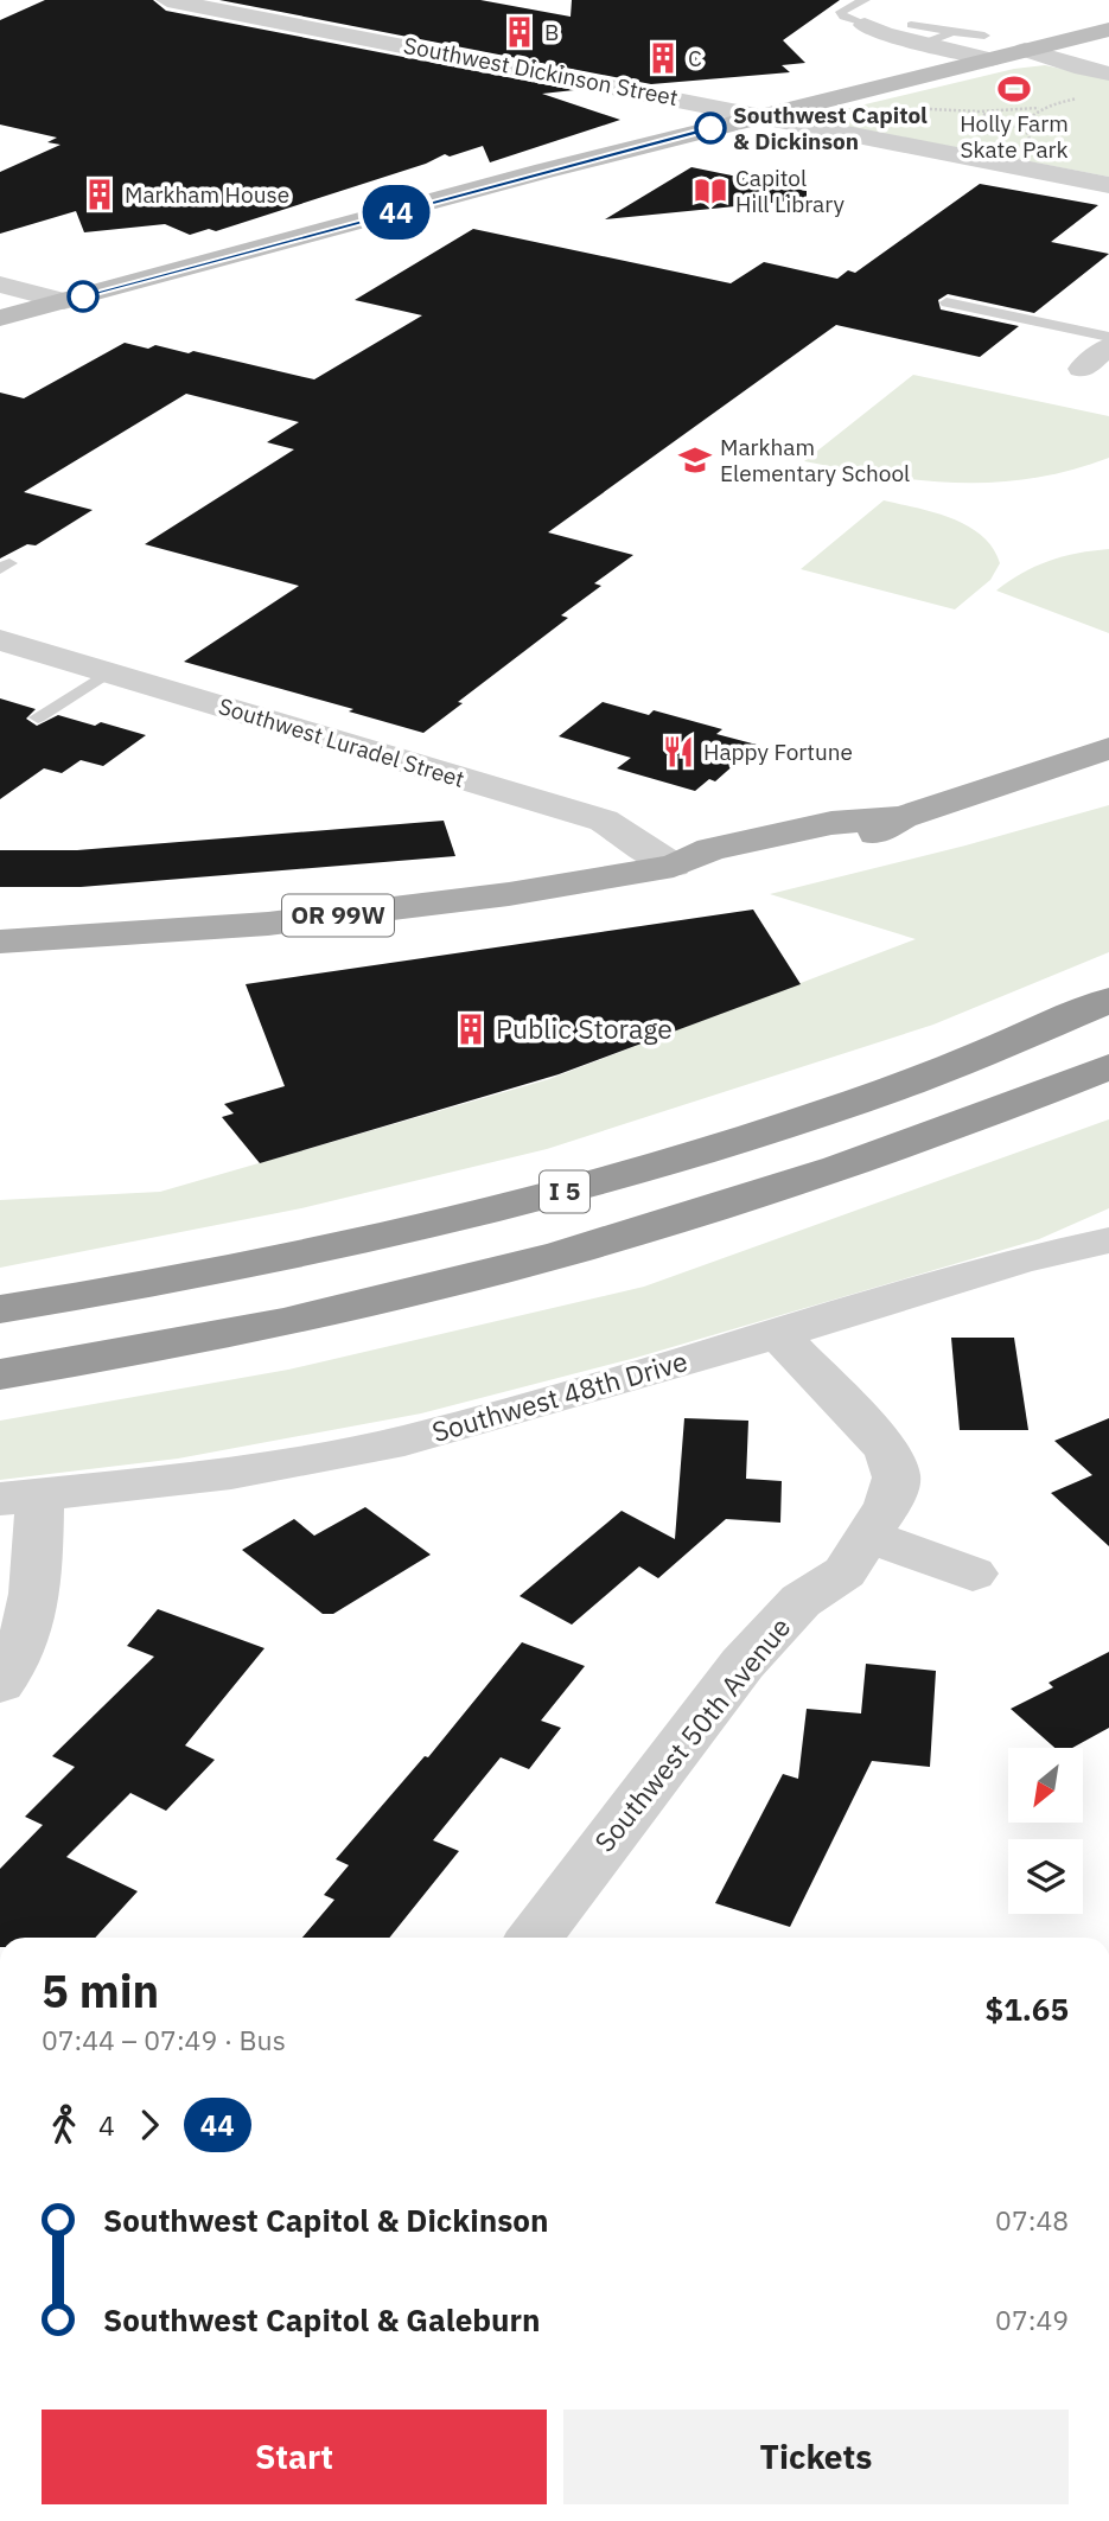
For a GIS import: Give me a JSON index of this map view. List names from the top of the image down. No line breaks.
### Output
{"streets":{"highway":["I 5"],"main road":["OR 99W"],"street":["Southwest Dickinson Street","Southwest Luradel Street","Southwest 48th Drive","Southwest 50th Avenue"]},"crossings":[["Southwest Luradel Street","OR 99W"],["Southwest 48th Drive","Southwest 50th Avenue"]],"places":{"building":["B","C","Markham House","Public Storage"],"sports":["Holly Farm Skate Park"],"other":["Southwest Capitol & Dickinson"],"library":["Capitol Hill Library"],"school or university":["Markham Elementary School"],"restaurant":["Happy Fortune"]},"lines":["bus line 44"],"north":"bottom left","page":{"on_map":"44","heading":["5 min","07:44 – 07:49 · Bus","$1.65"],"legs":["4","44"],"list":[{"name":"Southwest Capitol & Dickinson","value":"07:48"},{"name":"Southwest Capitol & Galeburn","value":"07:49"}],"buttons":["Start","Tickets"]}}
